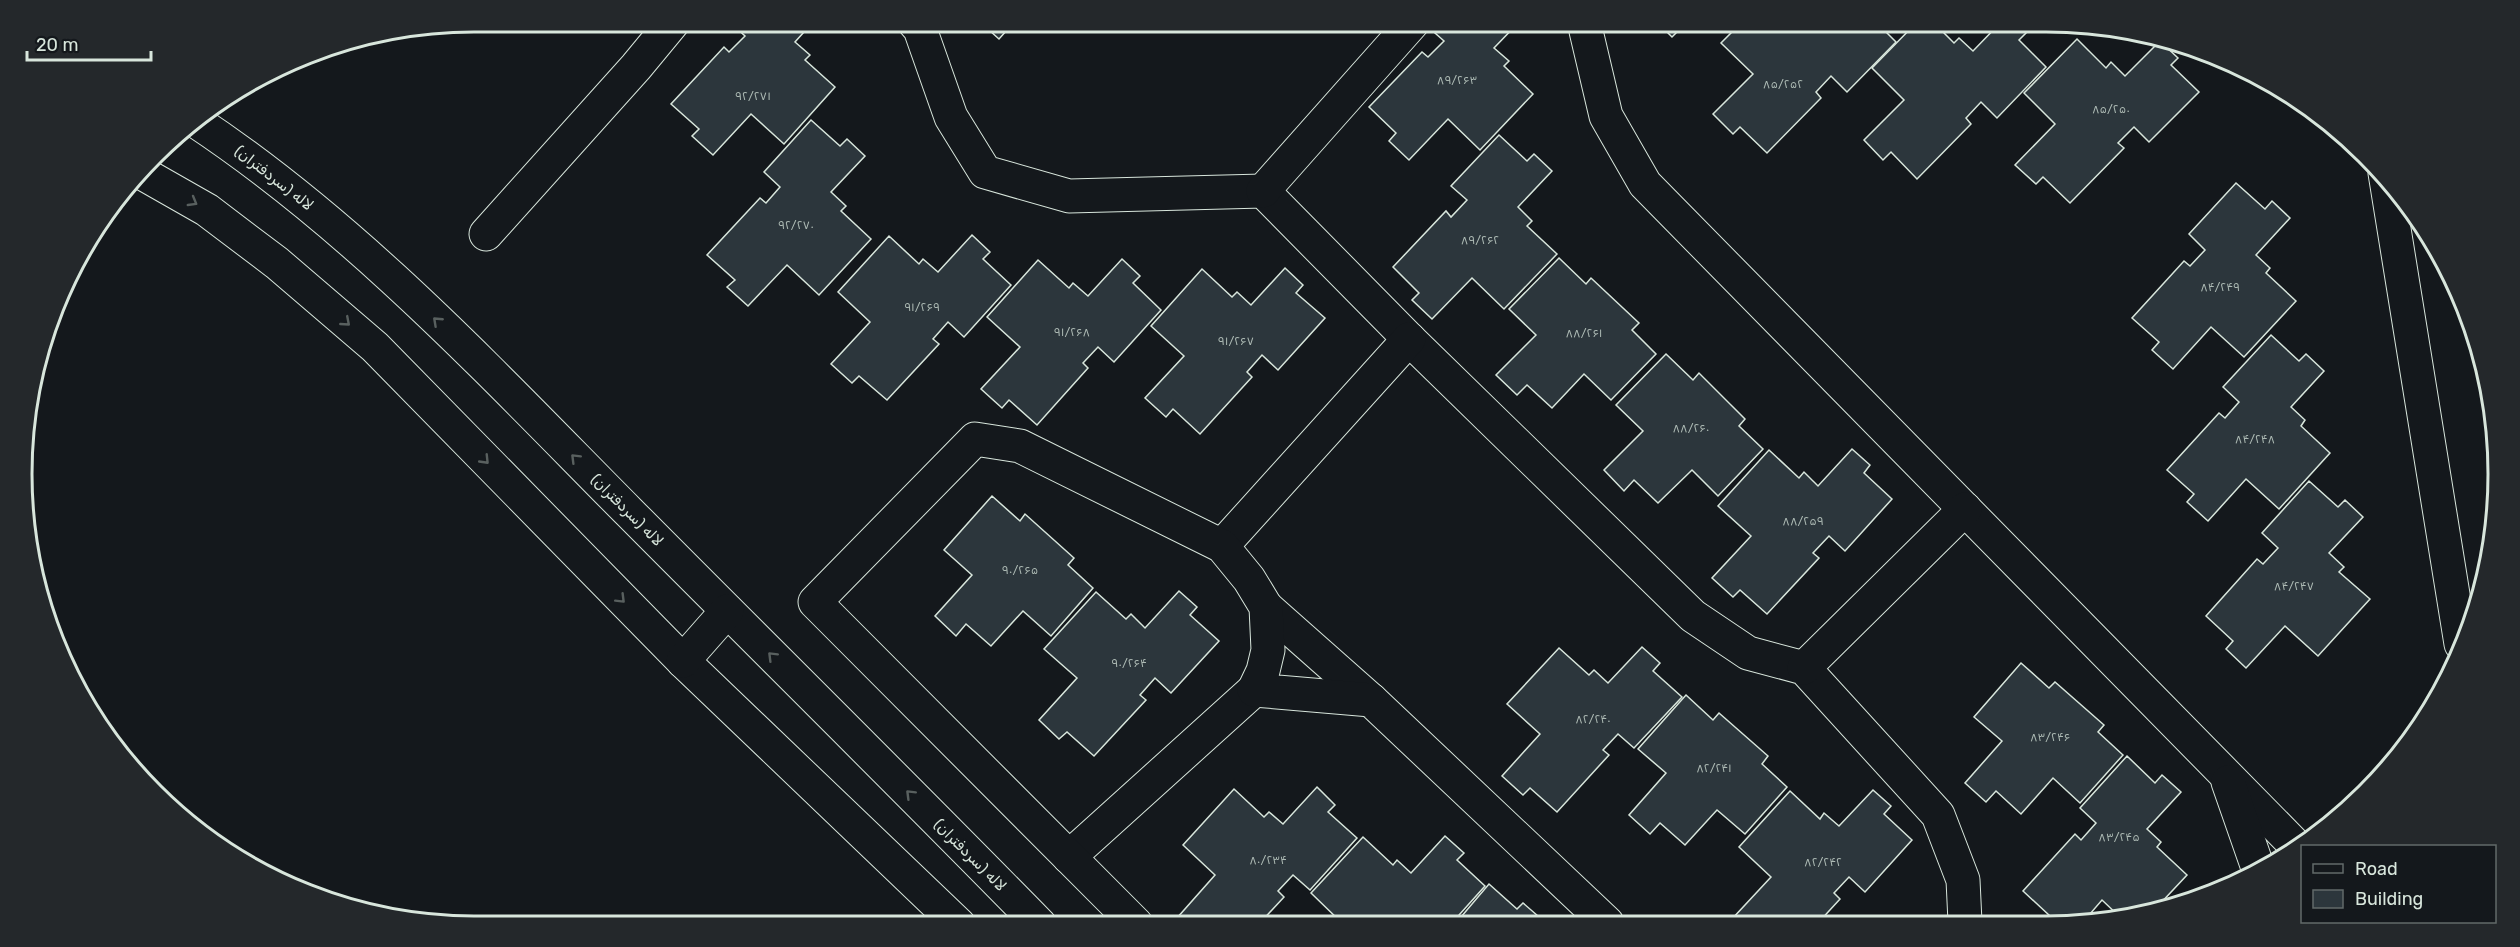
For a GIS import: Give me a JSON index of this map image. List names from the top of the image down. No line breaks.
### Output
{"streets":{"street":["لاله (سردفتران)"]},"house_numbers":["۸۹/۲۶۳","۸۵/۲۵۲","۹۲/۲۷۱","۸۵/۲۵۰","۹۲/۲۷۰","۸۹/۲۶۲","۸۴/۲۴۹","۹۱/۲۶۹","۹۱/۲۶۸","۸۸/۲۶۱","۹۱/۲۶۷","۸۸/۲۶۰","۸۴/۲۴۸","۸۸/۲۵۹","۹۰/۲۶۵","۸۴/۲۴۷","۹۰/۲۶۴","۸۲/۲۴۰","۸۳/۲۴۶","۸۲/۲۴۱","۸۳/۲۴۵","۸۰/۲۳۴","۸۲/۲۴۲"],"legend":["Road","Building"],"scale_bar":"20 m"}
